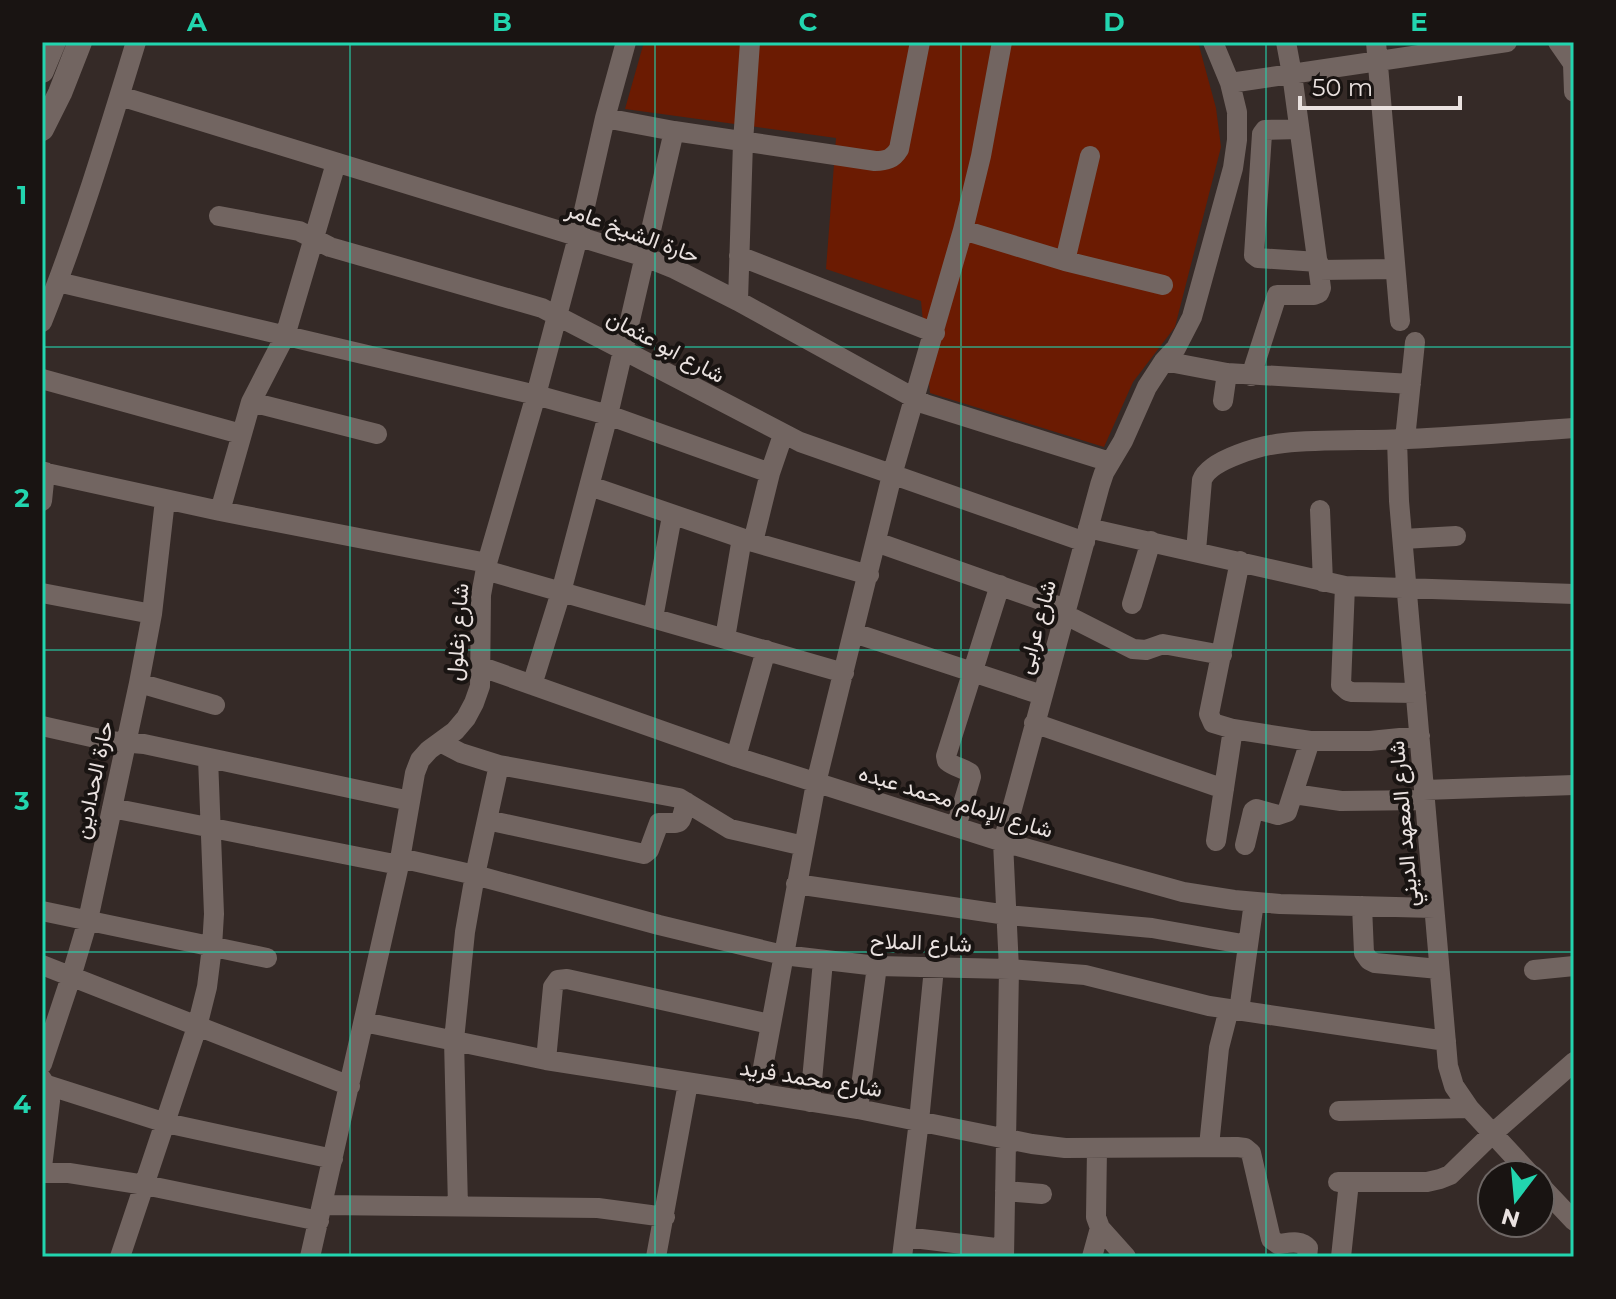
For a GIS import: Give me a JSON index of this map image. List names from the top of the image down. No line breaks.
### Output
{"streets":{"street":["حارة الشيخ عامر","شارع ابو عثمان","شارع عرابى","شارع زغلول","حارة الحدادين","شارع الإمام محمد عبده","شارع المعهد الديني","شارع الملاح","شارع محمد فريد"]},"crossings":[["حارة الشيخ عامر","شارع عرابى"],["حارة الشيخ عامر","شارع زغلول"],["شارع ابو عثمان","شارع عرابى"],["شارع ابو عثمان","شارع زغلول"],["شارع ابو عثمان","شارع المعهد الديني"],["شارع عرابى","شارع الإمام محمد عبده"],["شارع عرابى","شارع الملاح"],["شارع عرابى","شارع محمد فريد"],["شارع زغلول","شارع الإمام محمد عبده"],["شارع زغلول","شارع الملاح"],["شارع زغلول","شارع محمد فريد"],["حارة الحدادين","شارع الملاح"],["شارع الإمام محمد عبده","شارع المعهد الديني"],["شارع المعهد الديني","شارع الملاح"]],"scale_bar":"50 m","north":"bottom","grid":{"columns":["A","B","C","D","E"],"rows":["1","2","3","4"]}}
